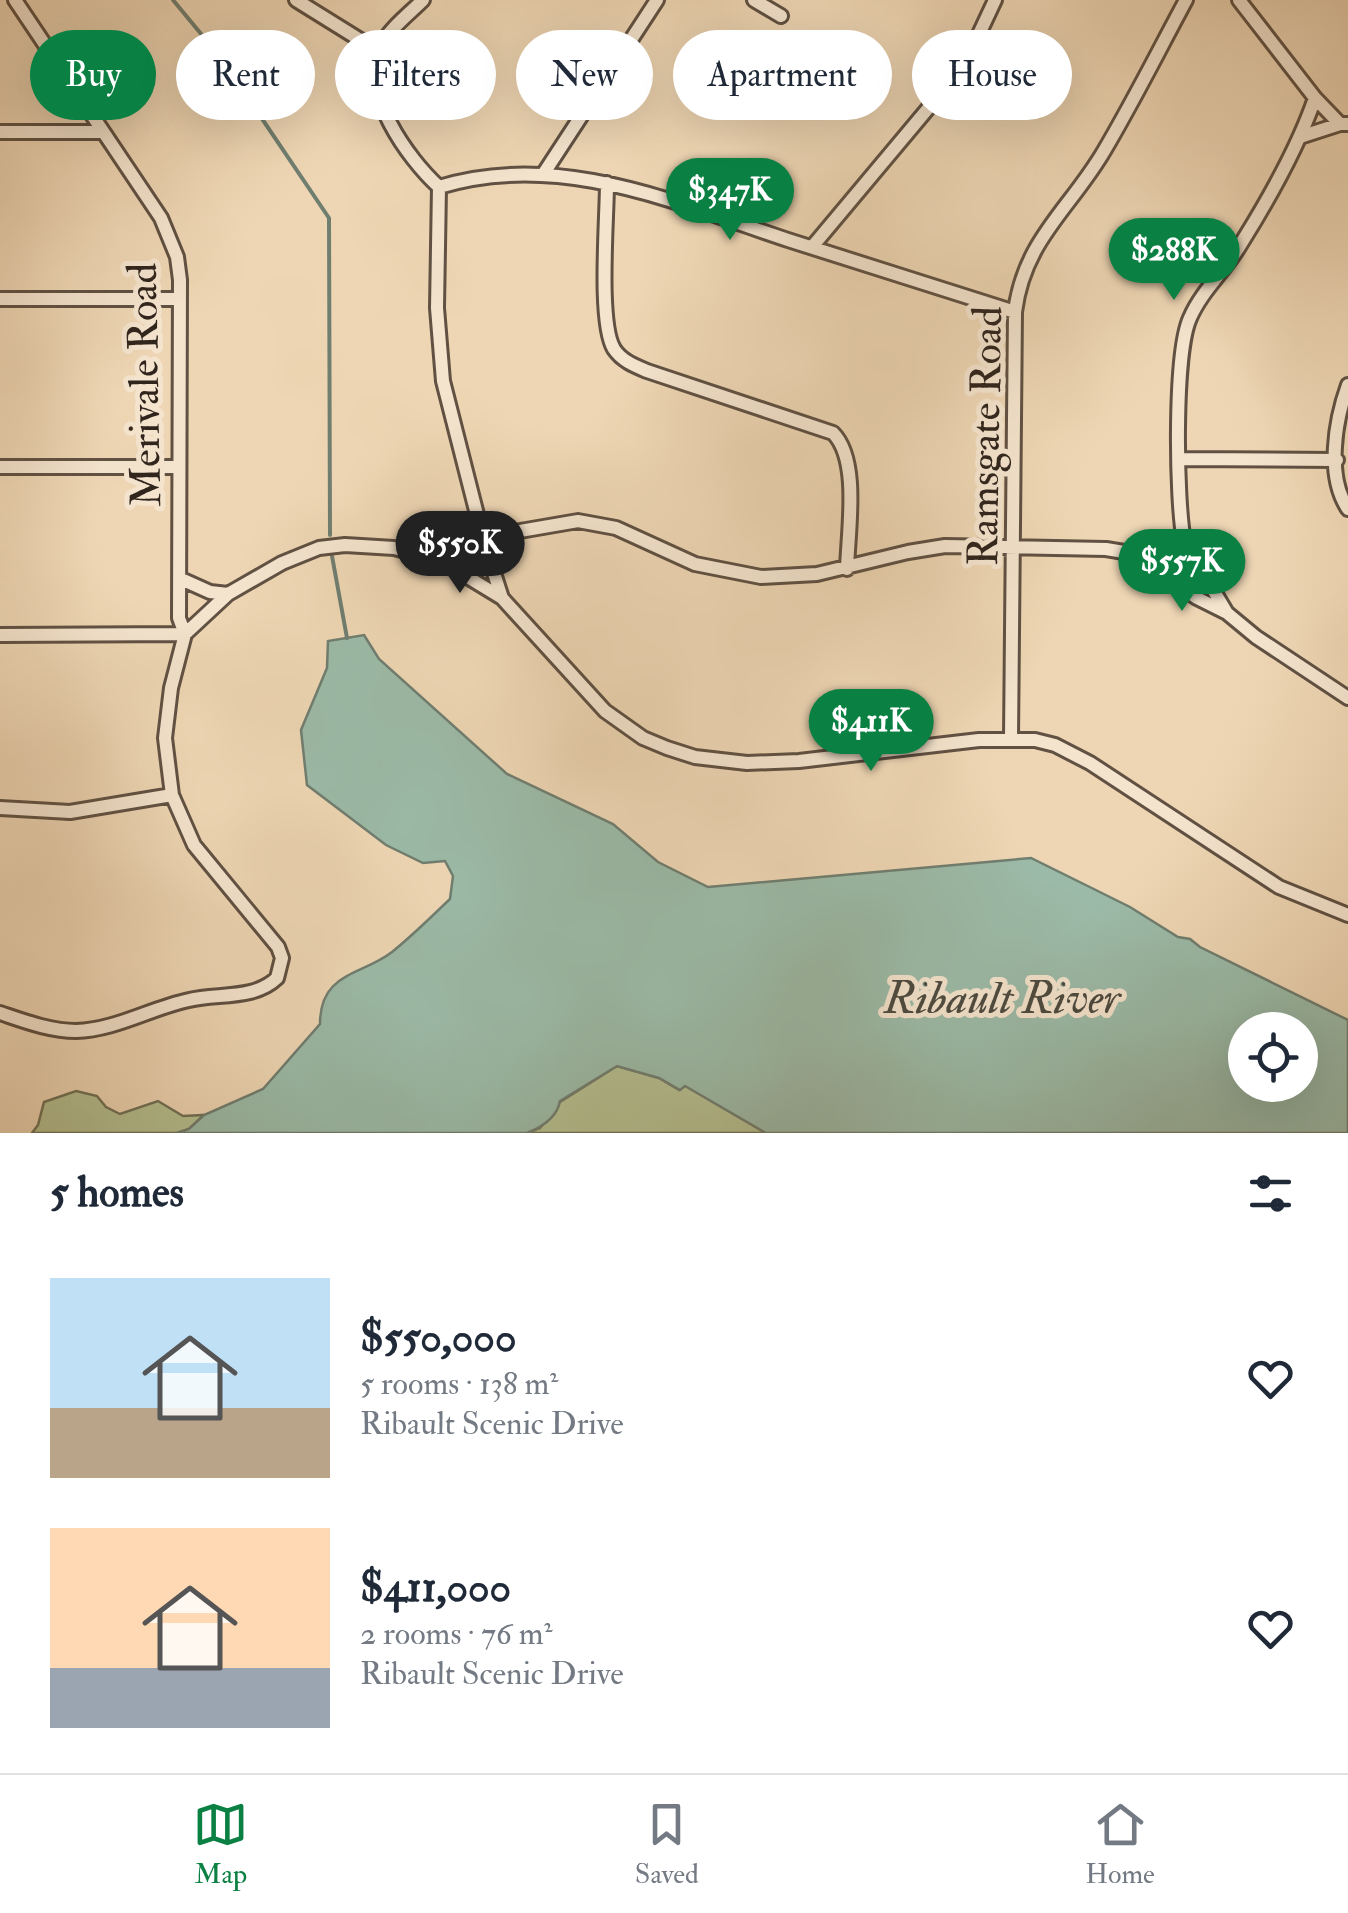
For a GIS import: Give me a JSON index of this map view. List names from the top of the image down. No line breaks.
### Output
{"streets":{"street":["Merivale Road","Ramsgate Road"]},"water":["Ribault River"],"page":{"chip":["Buy","Rent","Filters","New","Apartment","House"],"price":["$347K","$288K","$550K","$557K","$411K"],"heading":"5 homes","list":[{"name":"$550,000","note":"5 rooms · 138 m² · Ribault Scenic Drive"},{"name":"$411,000","note":"2 rooms · 76 m² · Ribault Scenic Drive"}],"tabs":["Map","Saved","Home"]}}
